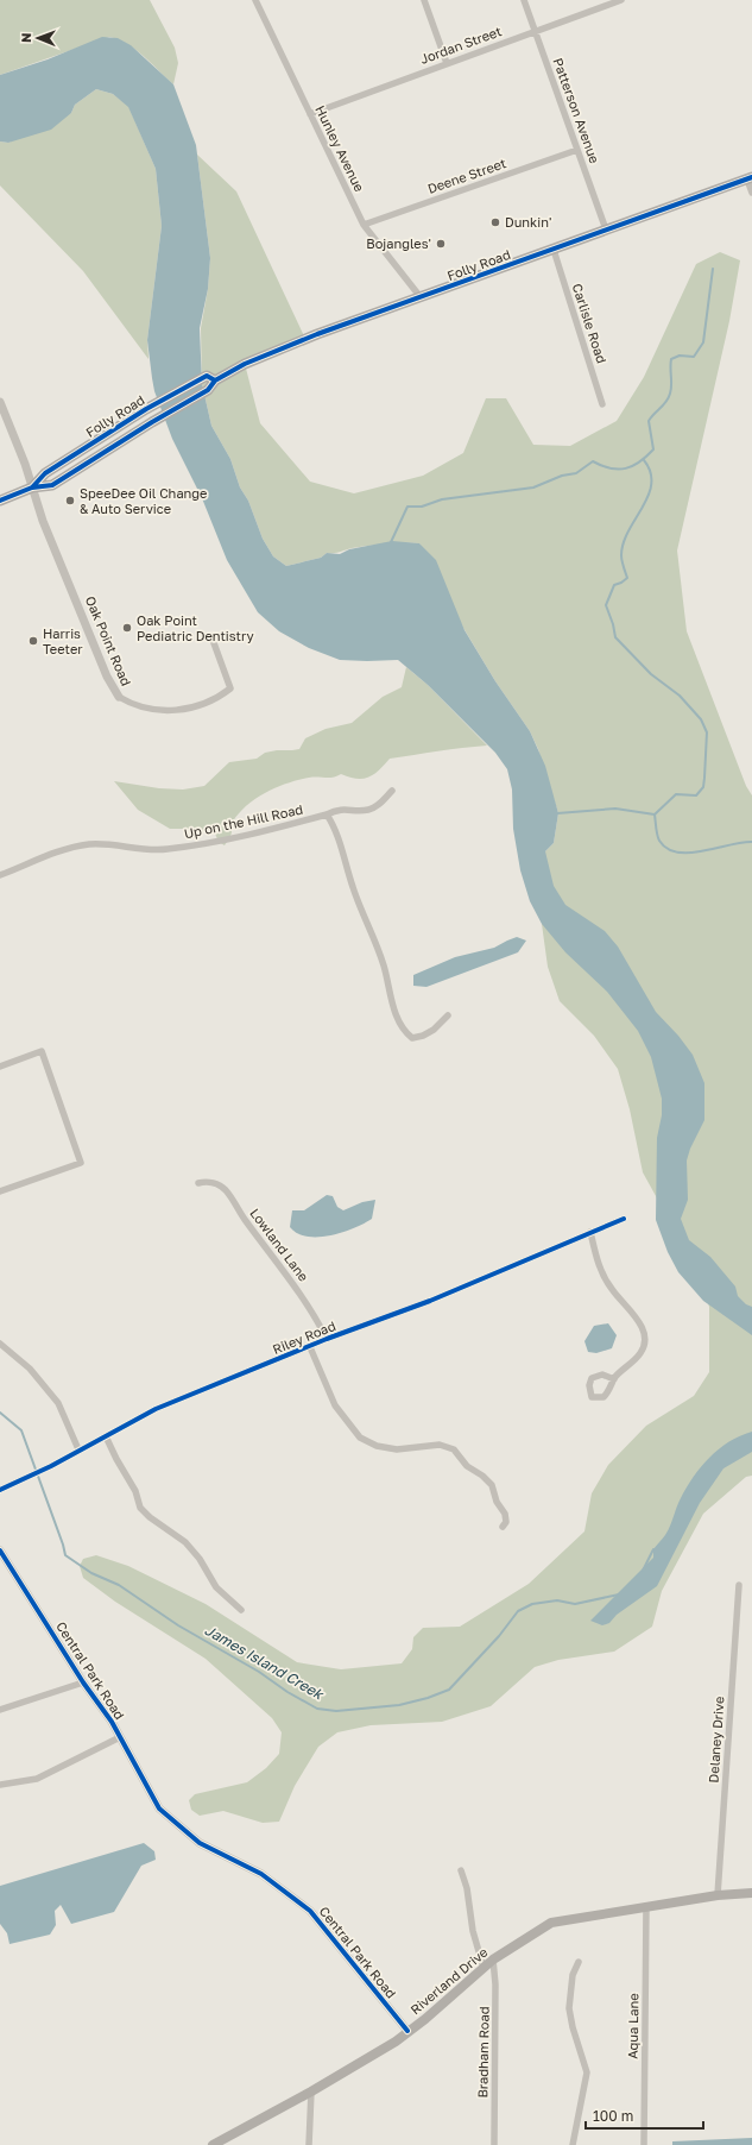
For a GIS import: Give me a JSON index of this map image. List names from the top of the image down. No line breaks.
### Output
{"streets":{"main road":["Folly Road","Riverland Drive"],"street":["Jordan Street","Patterson Avenue","Hunley Avenue","Deene Street","Carlisle Road","Oak Point Road","Up on the Hill Road","Lowland Lane","Riley Road","Central Park Road","Delaney Drive","Aqua Lane","Bradham Road"]},"crossings":[["Jordan Street","Patterson Avenue"],["Jordan Street","Hunley Avenue"],["Patterson Avenue","Deene Street"],["Patterson Avenue","Folly Road"],["Hunley Avenue","Deene Street"],["Hunley Avenue","Folly Road"],["Folly Road","Carlisle Road"],["Folly Road","Oak Point Road"],["Lowland Lane","Riley Road"],["Central Park Road","Riverland Drive"],["Delaney Drive","Riverland Drive"],["Riverland Drive","Aqua Lane"],["Riverland Drive","Bradham Road"]],"water":["James Island Creek"],"places":["Dunkin'","Bojangles'","SpeeDee Oil Change & Auto Service","Oak Point Pediatric Dentistry","Harris Teeter"],"scale_bar":"100 m","north":"left"}
